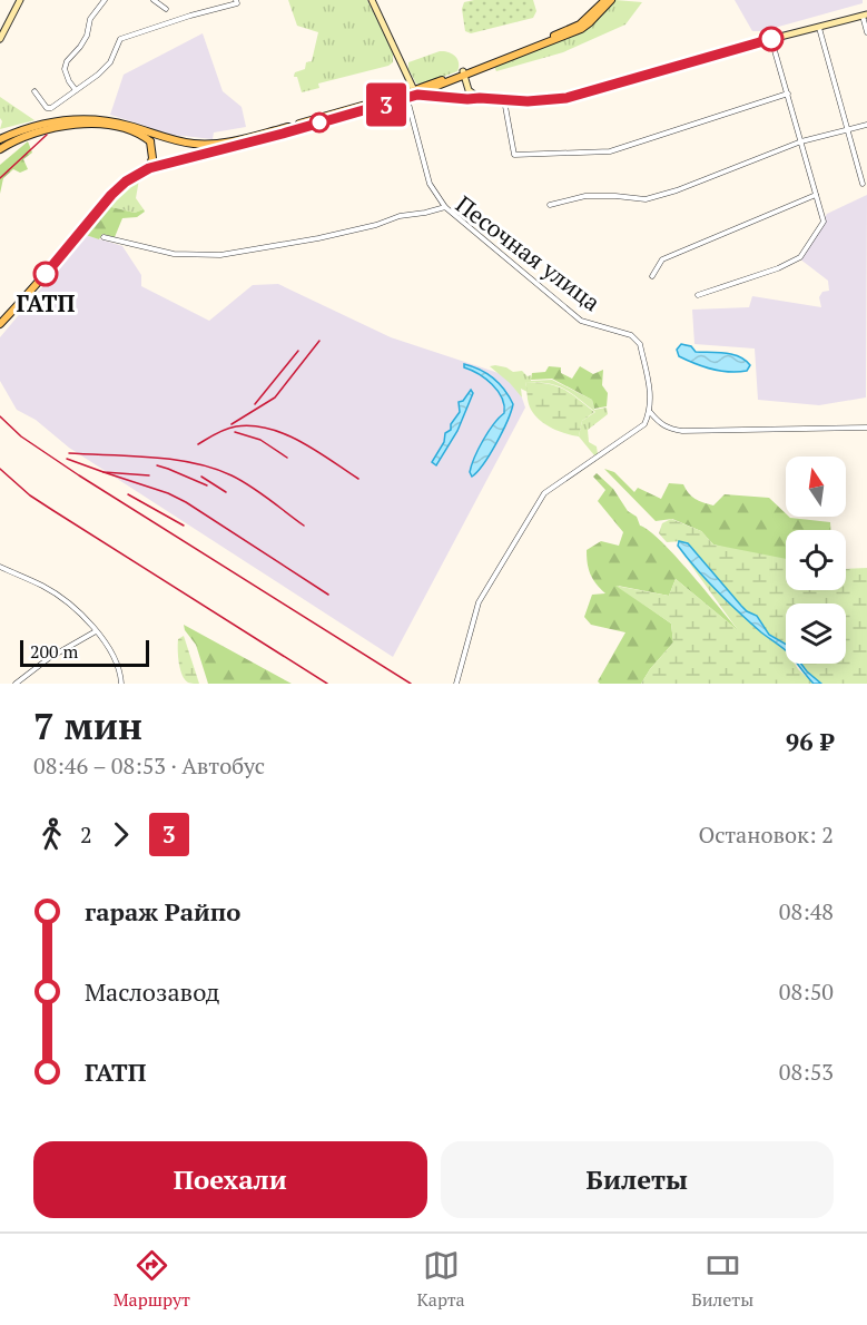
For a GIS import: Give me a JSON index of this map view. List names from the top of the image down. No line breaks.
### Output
{"streets":{"street":["Песочная улица"]},"places":["ГАТП"],"lines":["bus line 3"],"scale_bar":"200 m","north":"top","page":{"on_map":"3","scale":"200 m","heading":["7 мин","08:46 – 08:53 · Автобус","96 ₽"],"legs":["2","3","Остановок: 2"],"list":[{"name":"гараж Райпо","value":"08:48"},{"name":"Маслозавод","value":"08:50"},{"name":"ГАТП","value":"08:53"}],"buttons":["Поехали","Билеты"],"tabs":["Маршрут","Карта","Билеты"]}}
